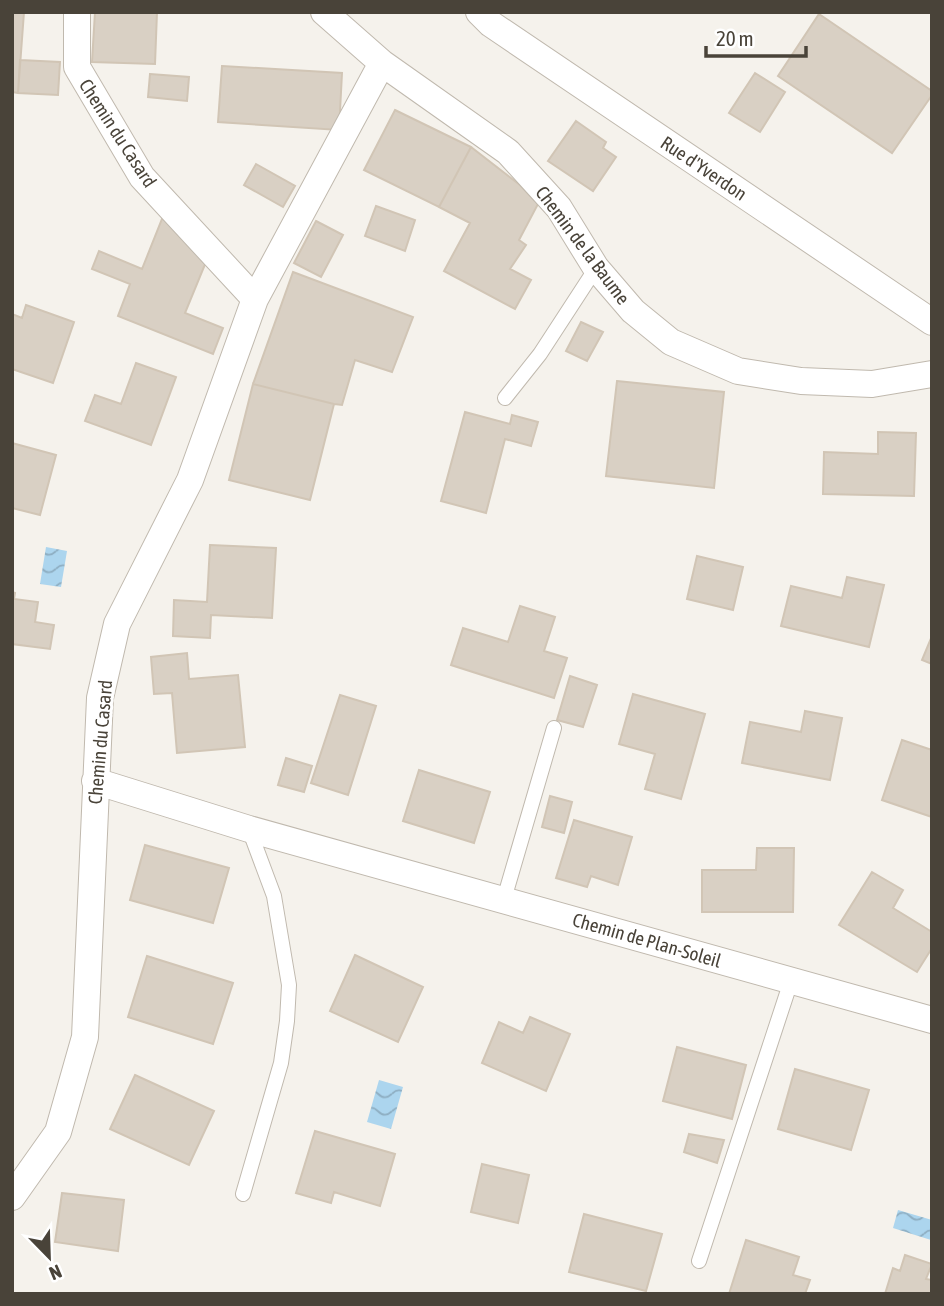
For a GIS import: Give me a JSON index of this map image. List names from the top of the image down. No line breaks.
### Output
{"streets":{"street":["Chemin du Casard","Rue d'Yverdon","Chemin de la Baume","Chemin de Plan-Soleil"]},"crossings":[["Chemin du Casard","Chemin de la Baume"],["Chemin du Casard","Chemin de Plan-Soleil"]],"scale_bar":"20 m","north":"bottom right"}
